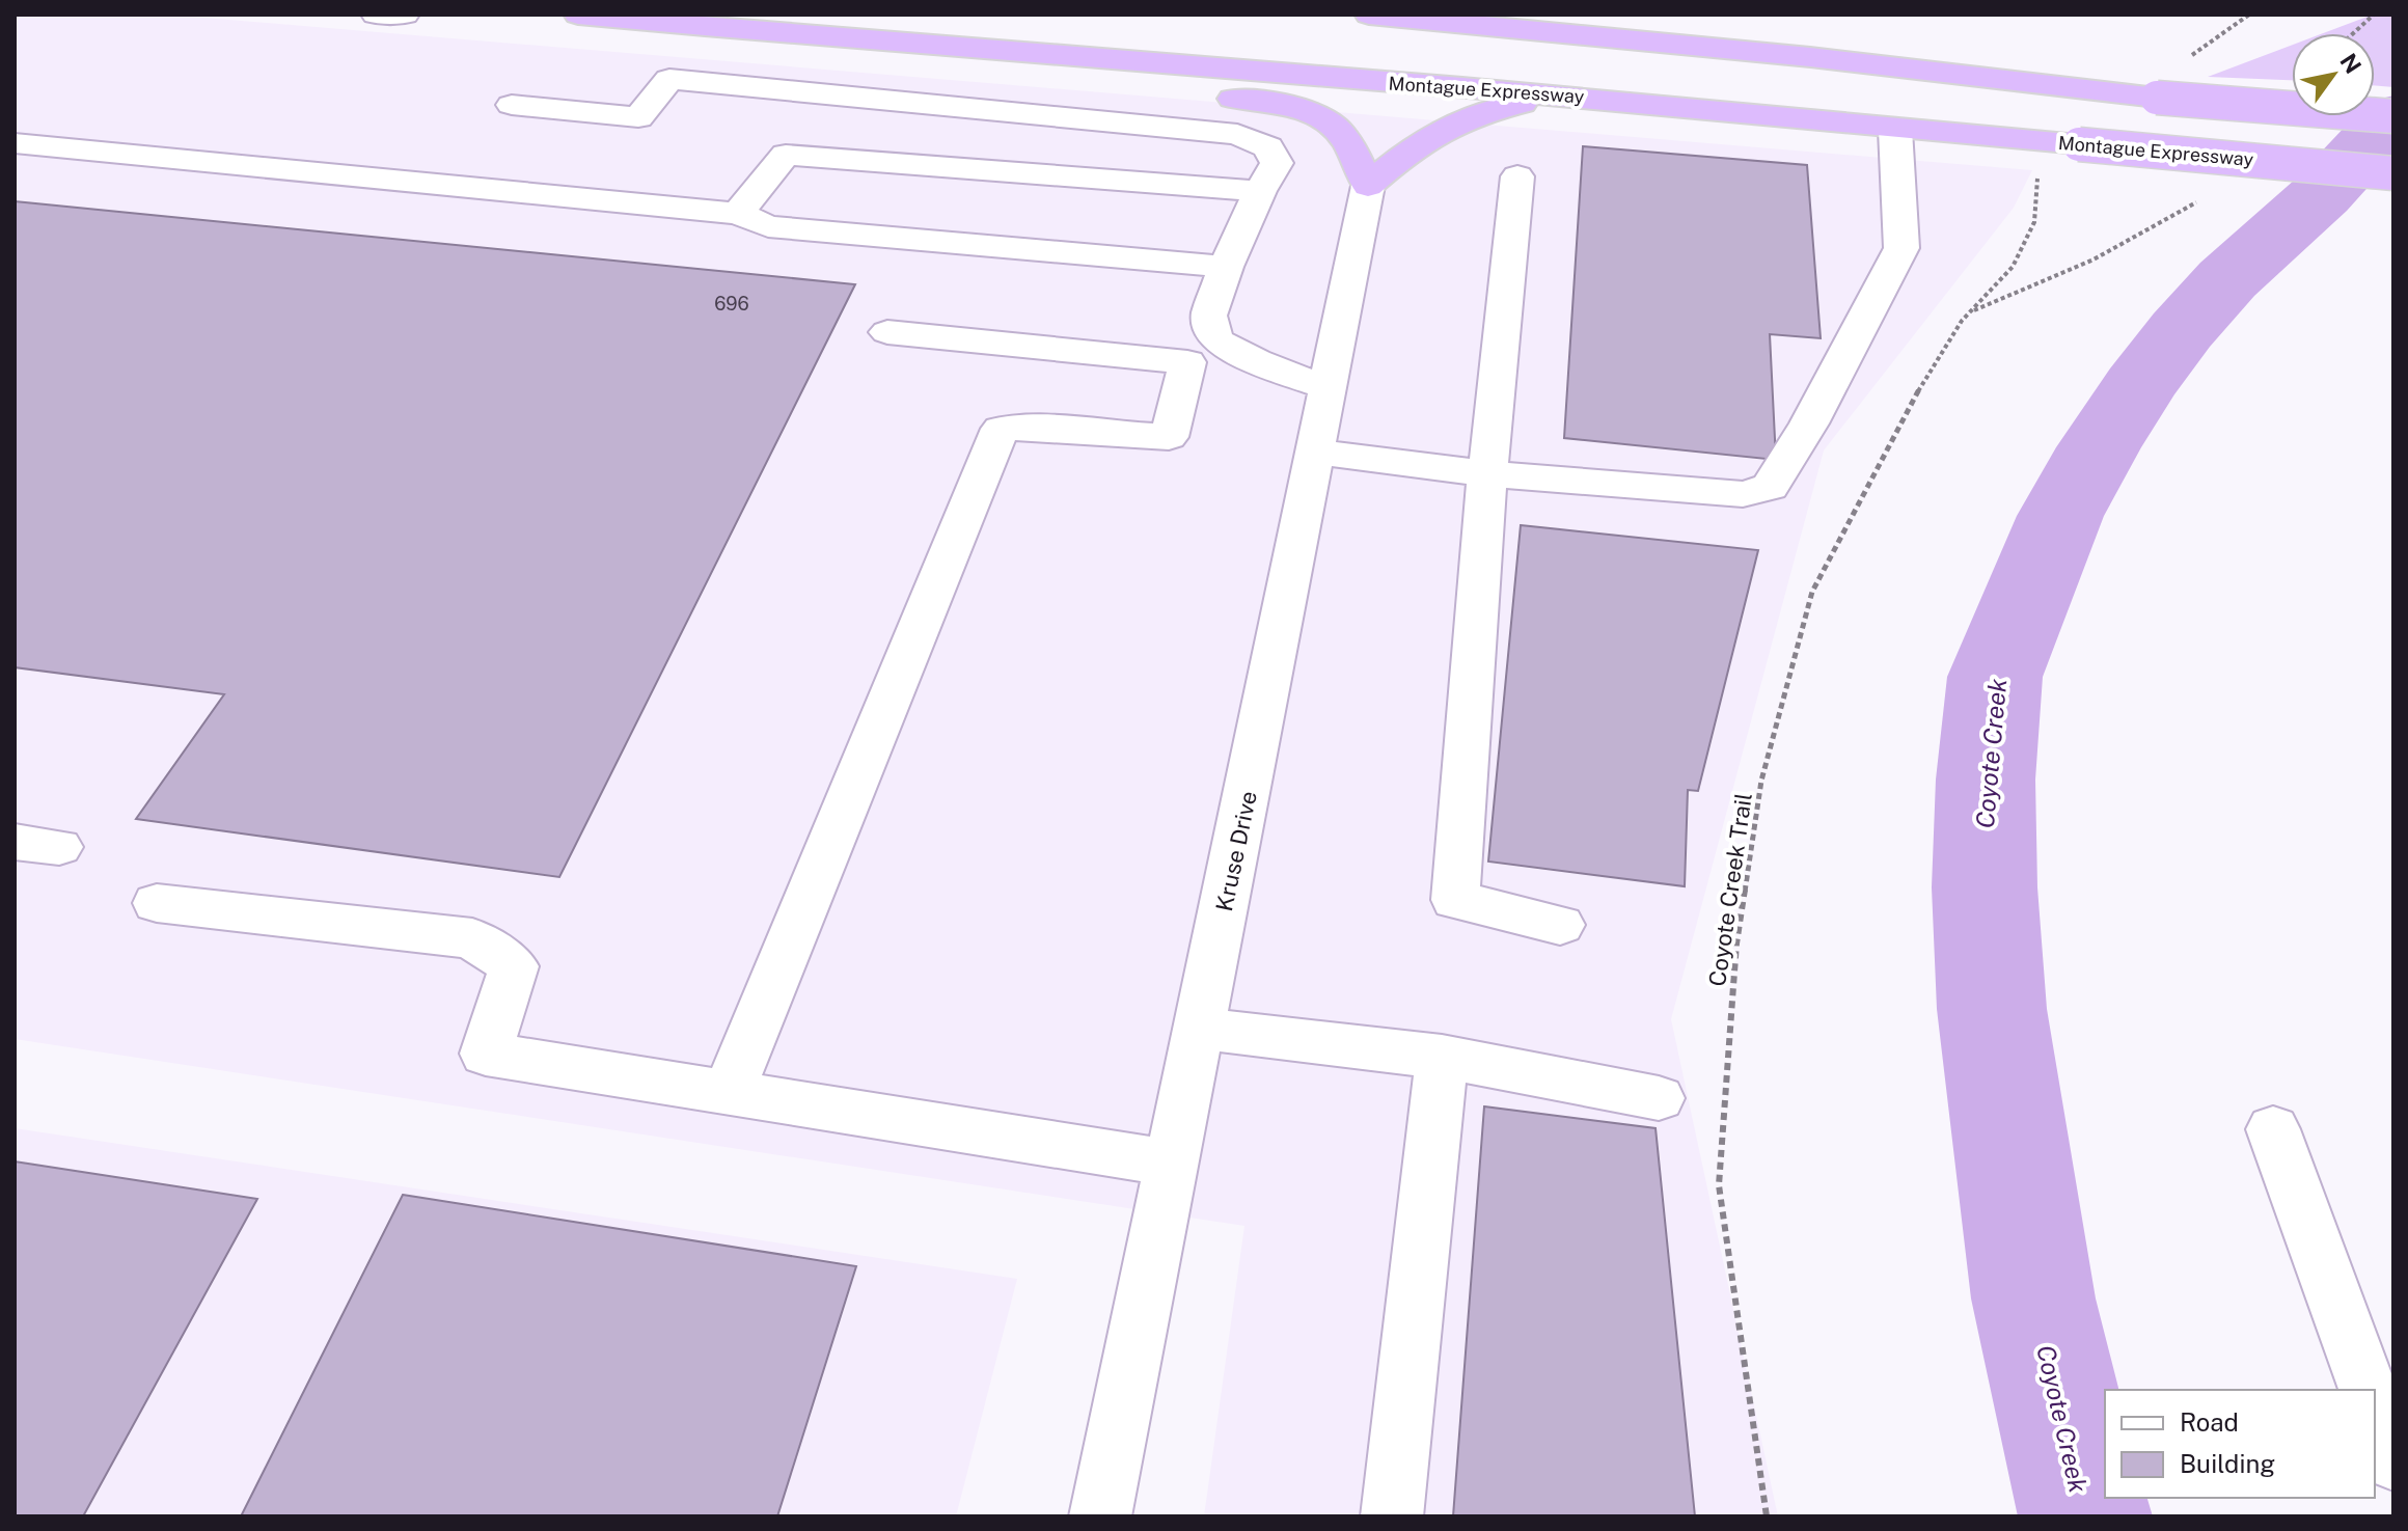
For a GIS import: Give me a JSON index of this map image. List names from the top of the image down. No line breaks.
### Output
{"streets":{"highway":["Montague Expressway"],"street":["Kruse Drive"],"path":["Coyote Creek Trail"]},"crossings":[["Montague Expressway","Coyote Creek Trail"]],"water":["Coyote Creek"],"house_numbers":["696"],"legend":["Road","Building"],"north":"top right"}
